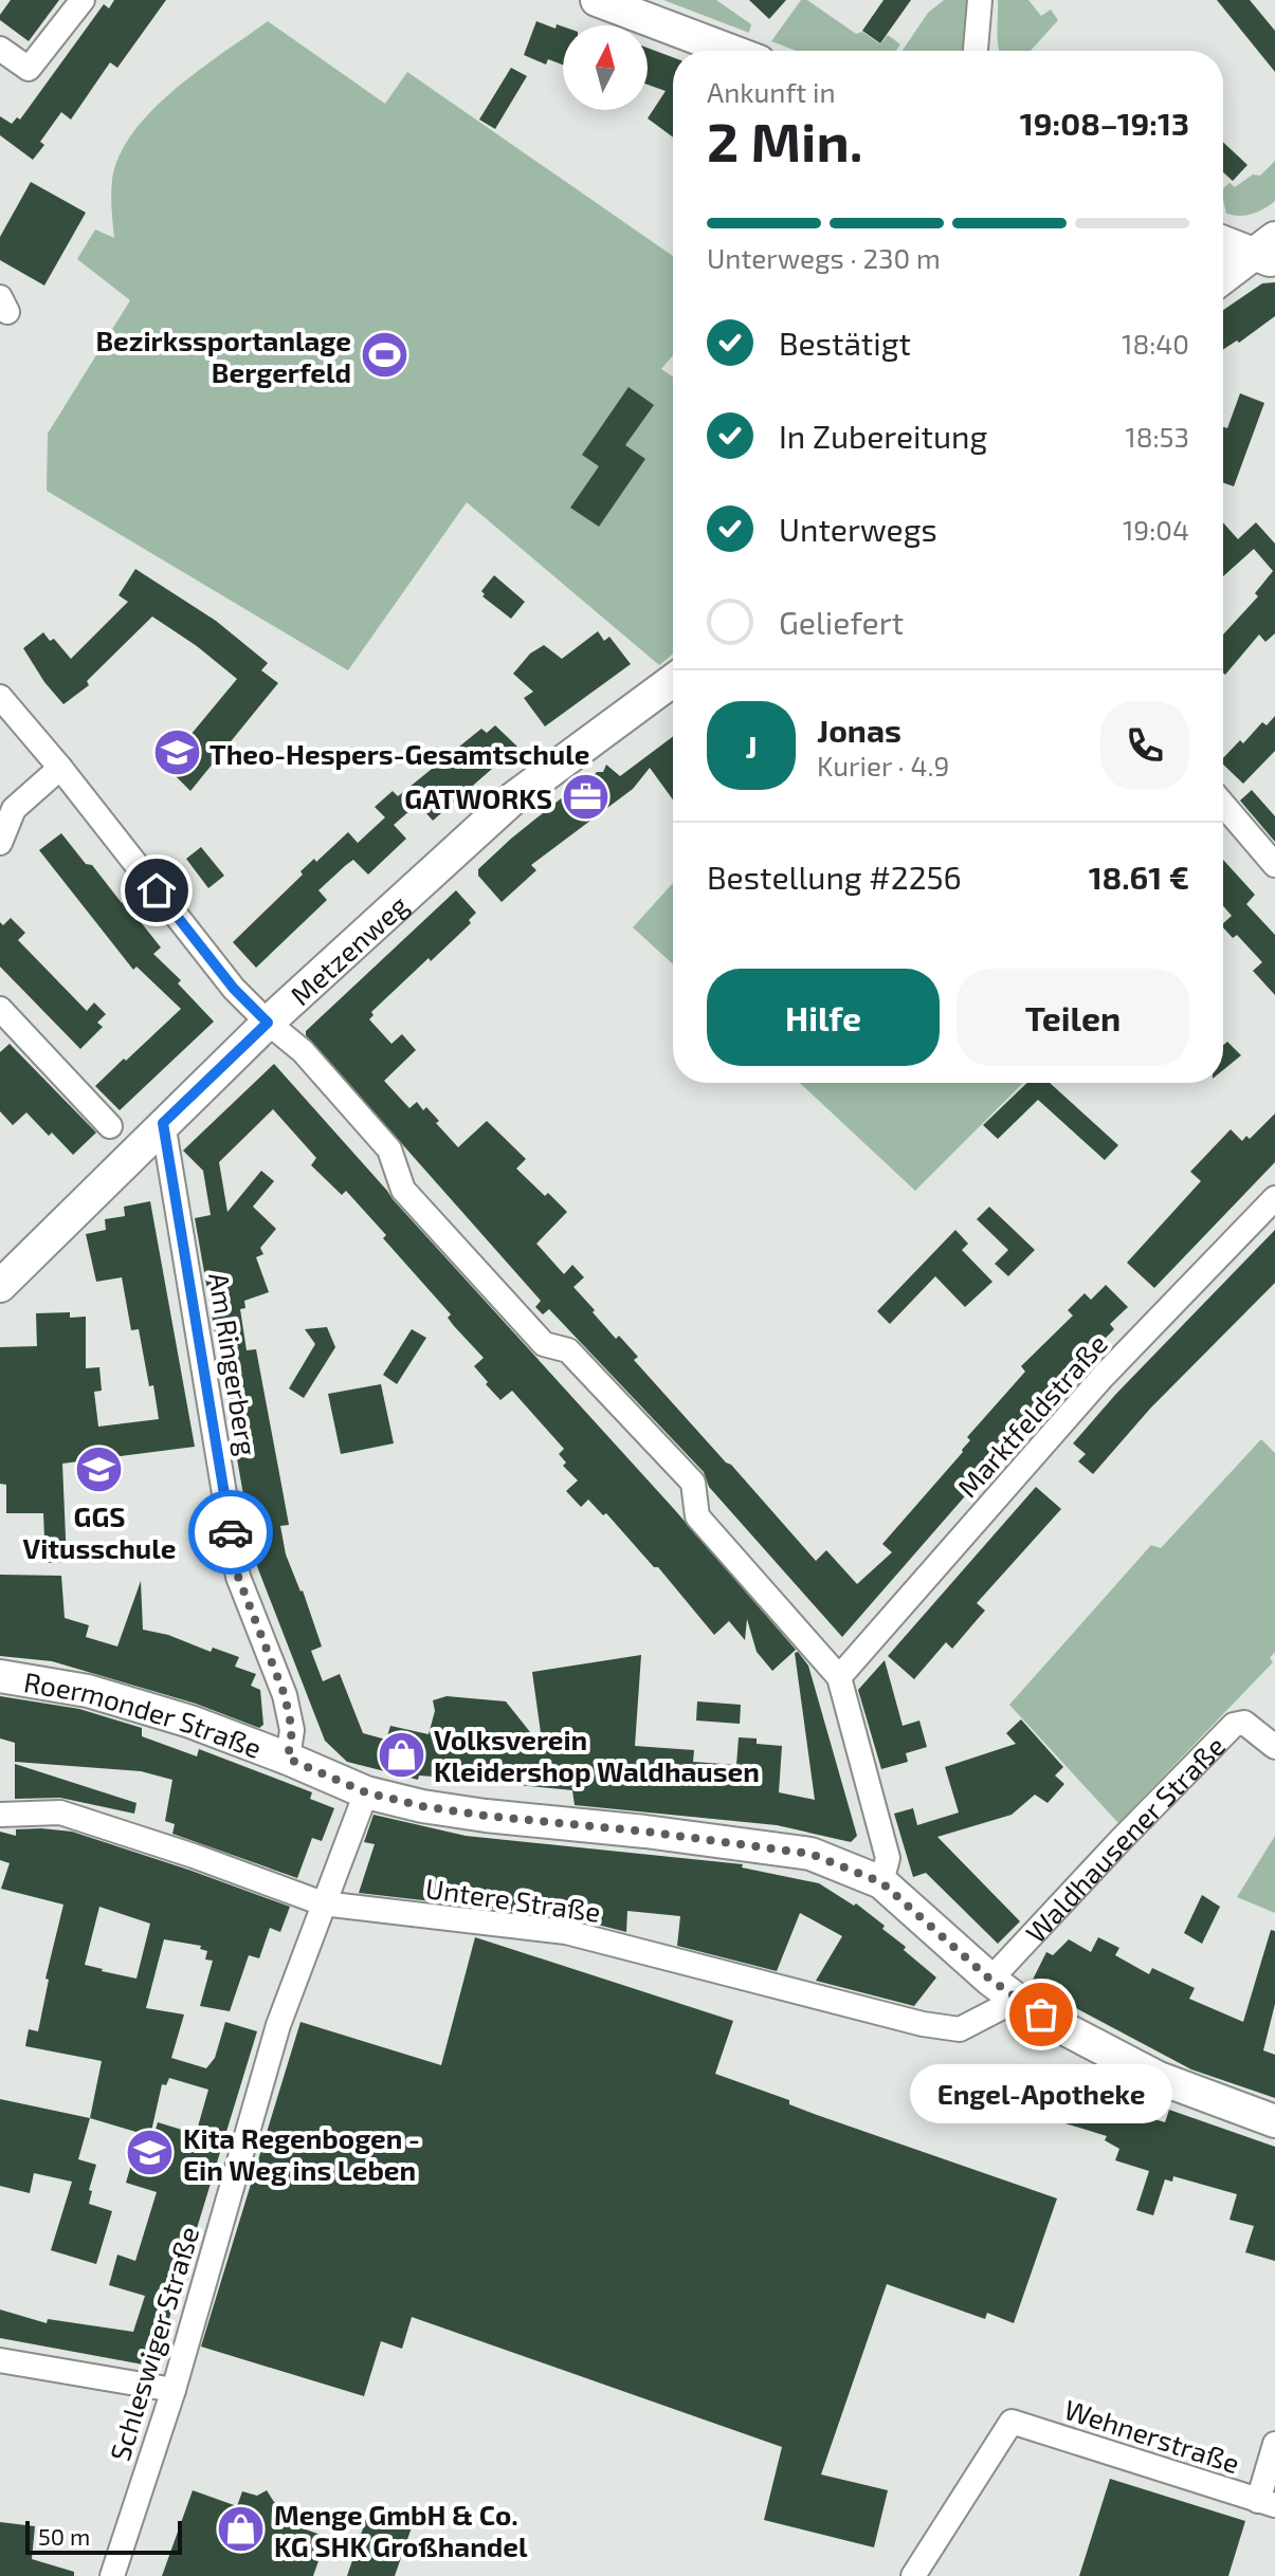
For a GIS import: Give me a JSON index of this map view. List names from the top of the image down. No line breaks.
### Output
{"streets":{"street":["Metzenweg","Am Ringerberg","Marktfeldstraße","Roermonder Straße","Waldhausener Straße","Untere Straße","Schleswiger Straße","Wehnerstraße"]},"crossings":[["Metzenweg","Am Ringerberg"],["Am Ringerberg","Roermonder Straße"],["Roermonder Straße","Waldhausener Straße"],["Roermonder Straße","Schleswiger Straße"],["Untere Straße","Schleswiger Straße"]],"places":{"sports":["Bezirkssportanlage Bergerfeld"],"school or university":["Theo-Hespers-Gesamtschule","GGS Vitusschule","Kita Regenbogen - Ein Weg ins Leben"],"office":["GATWORKS"],"shop":["Volksverein Kleidershop Waldhausen","Menge GmbH & Co. KG SHK Großhandel"],"other":["Engel-Apotheke"]},"scale_bar":"50 m","north":"top","page":{"heading":["2 Min.","Ankunft in","19:08–19:13"],"panel":["Jonas","Kurier · 4.9","Bestellung #2256","18.61 €"],"bar":"Unterwegs · 230 m","list":[["Bestätigt","18:40"],["In Zubereitung","18:53"],["Unterwegs","19:04"],"Geliefert"],"round":"J","buttons":["Hilfe","Teilen"],"bubble":"Engel-Apotheke","scale":"50 m"}}
